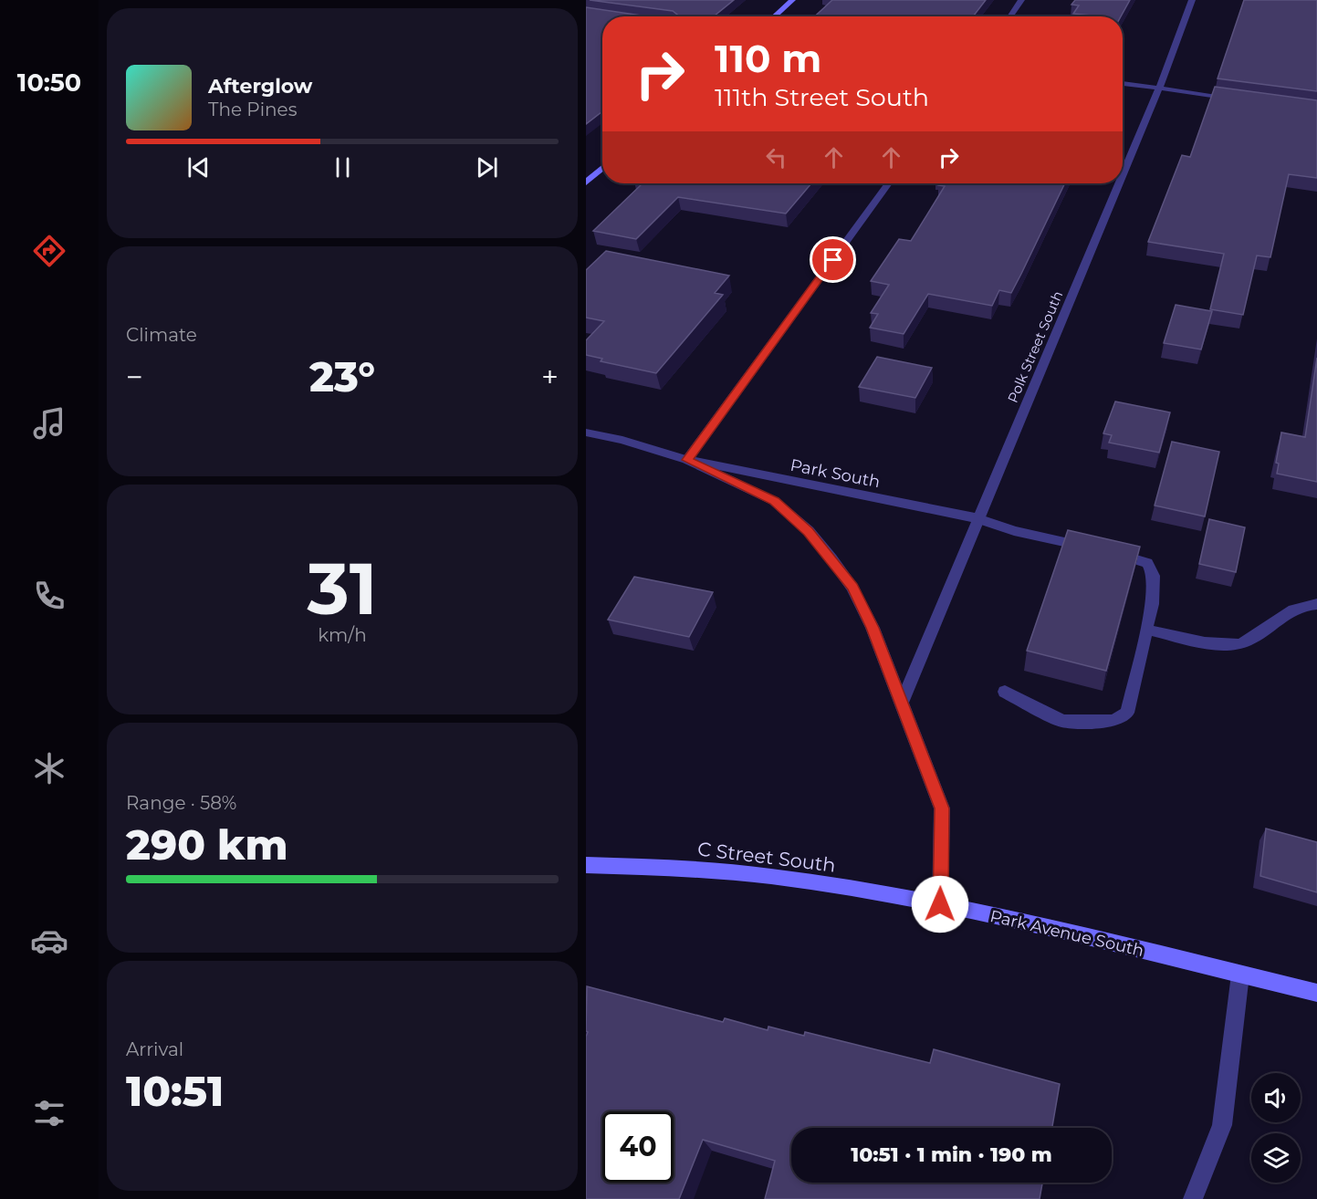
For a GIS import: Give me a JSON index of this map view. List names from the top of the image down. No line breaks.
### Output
{"streets":{"main road":["C Street South","Park Avenue South"],"street":["Polk Street South","Park South"]},"crossings":[["Polk Street South","Park South"],["C Street South","Park Avenue South"]],"page":{"tabs":"10:50","turn":["110 m","111th Street South"],"song":["Afterglow","The Pines"],"tile":["Climate",["31","km/h"],["Range · 58%","290 km"],["Arrival","10:51"]],"heat":["−","23°","+"],"limit":"40","trip":"10:51 · 1 min · 190 m"}}
